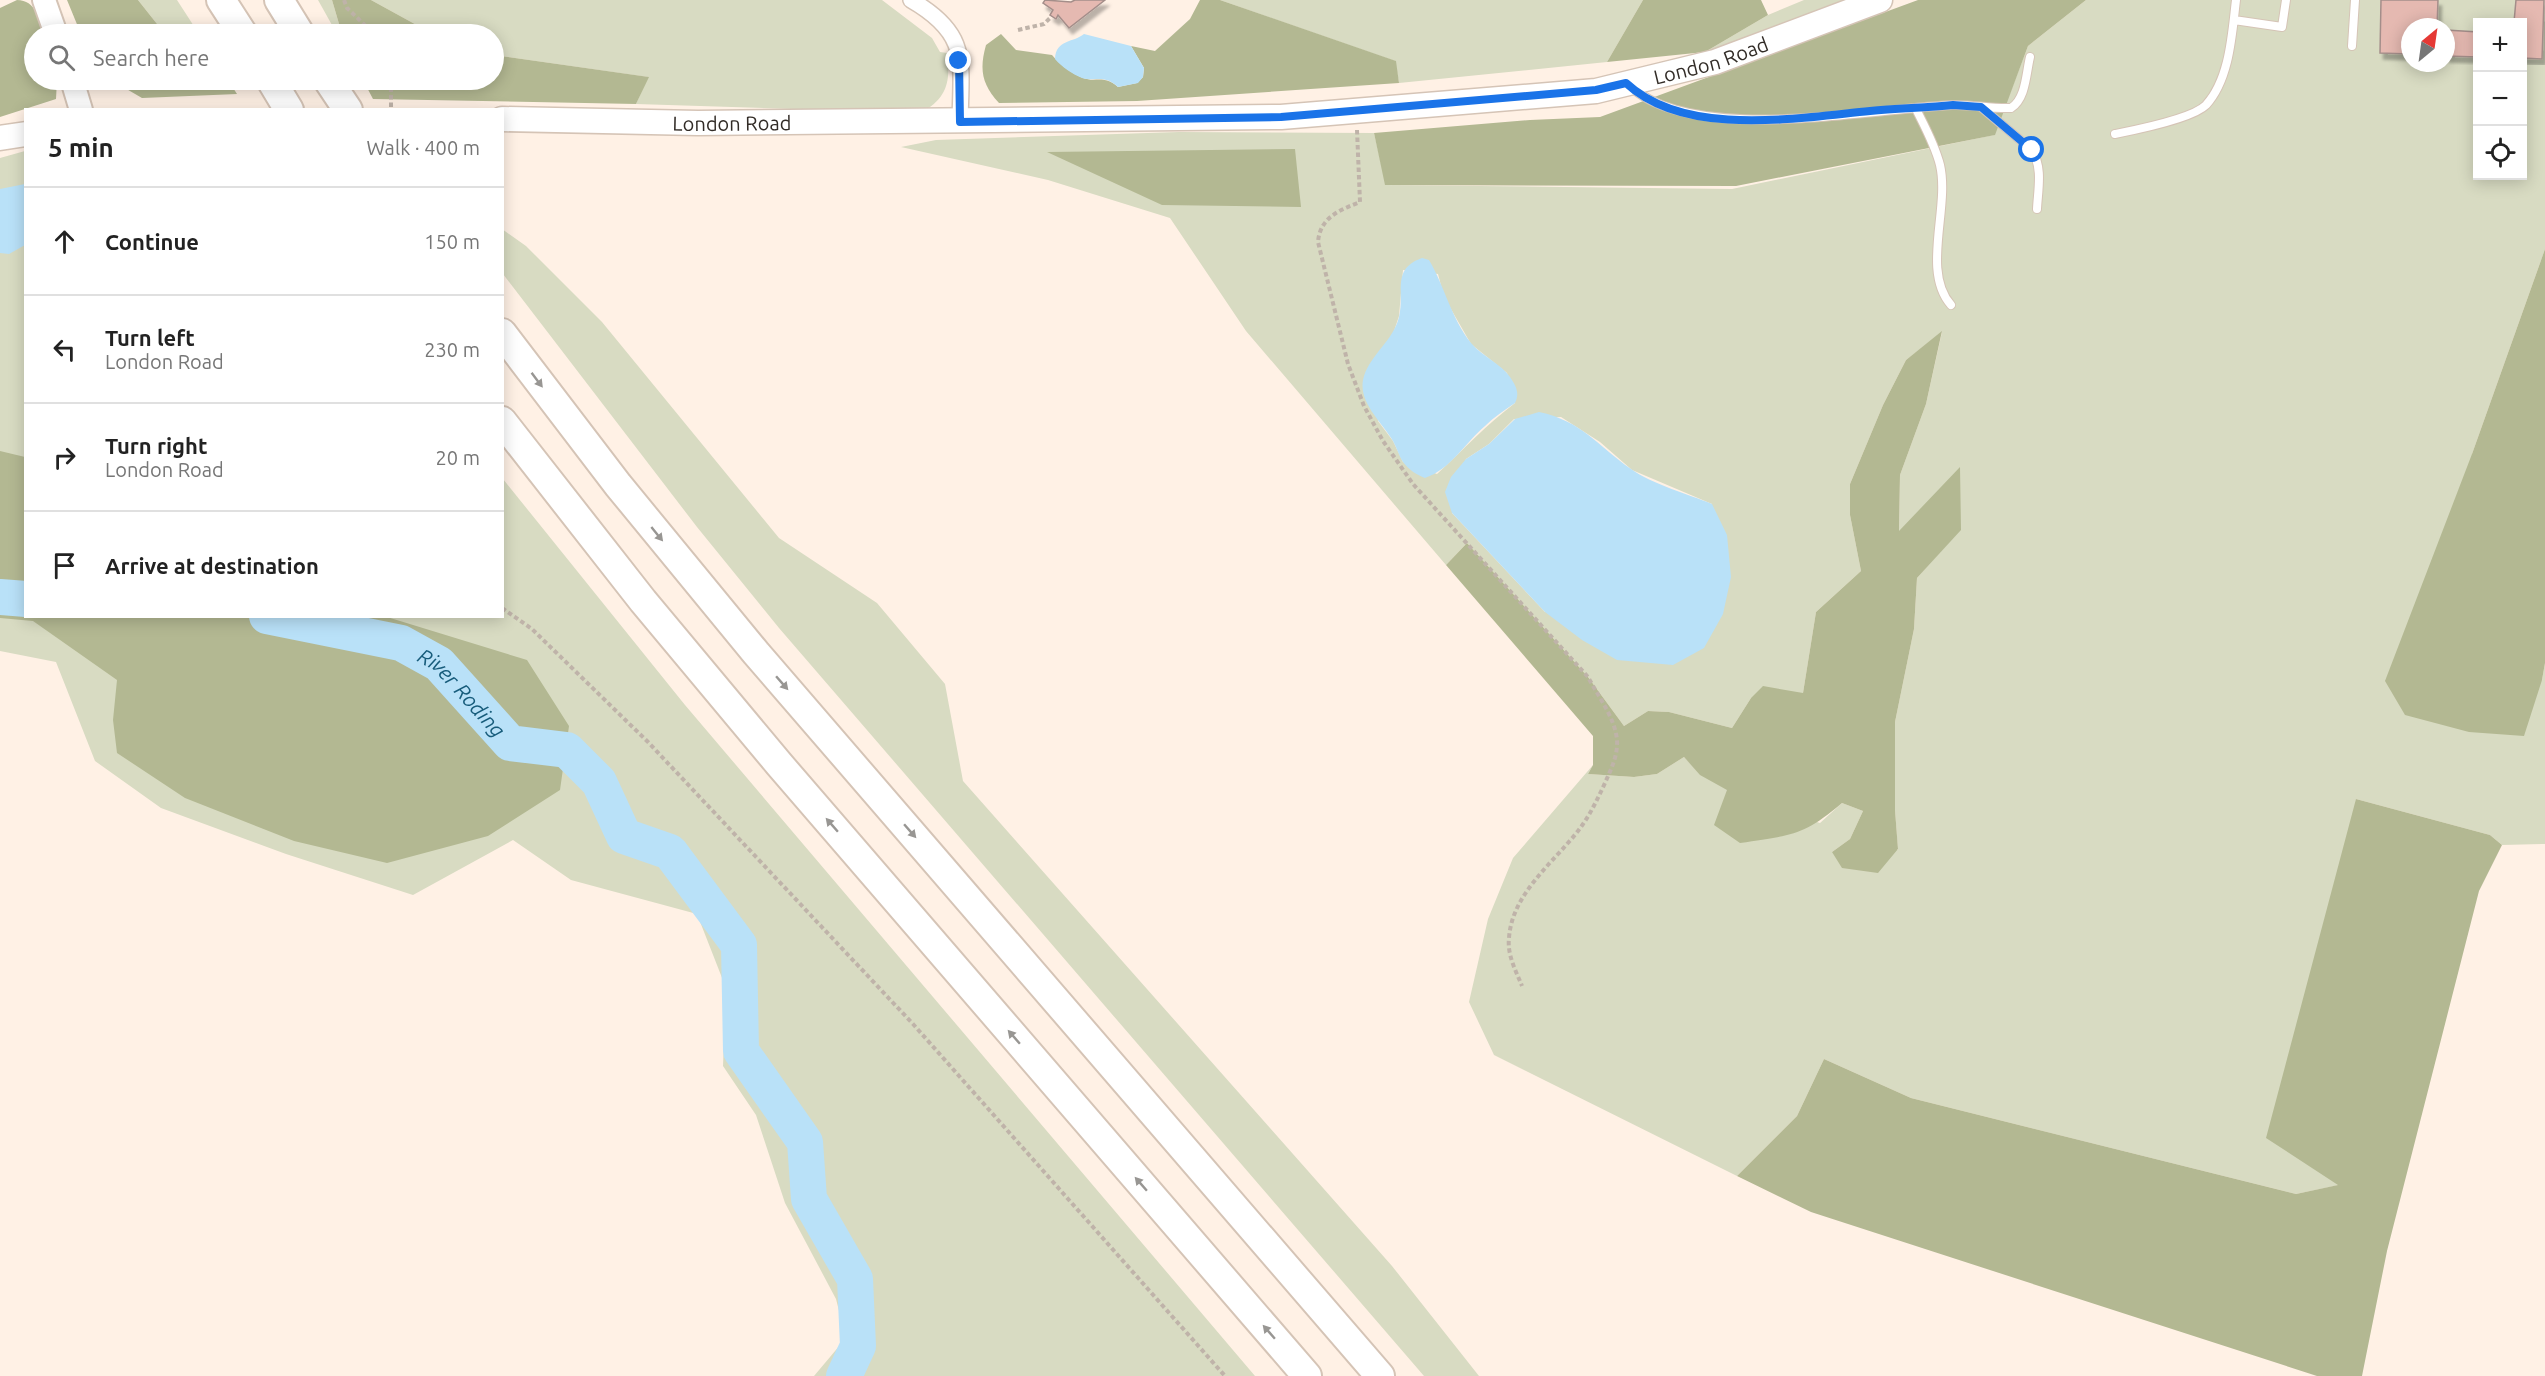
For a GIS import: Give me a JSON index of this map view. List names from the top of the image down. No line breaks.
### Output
{"streets":{"main road":["London Road"]},"water":["River Roding"],"north":"top right","page":{"map_buttons":["+","−"],"search":"Search here","heading":["5 min","Walk · 400 m"],"list":[["Continue","150 m"],["Turn left","London Road","230 m"],["Turn right","London Road","20 m"],"Arrive at destination"]}}
